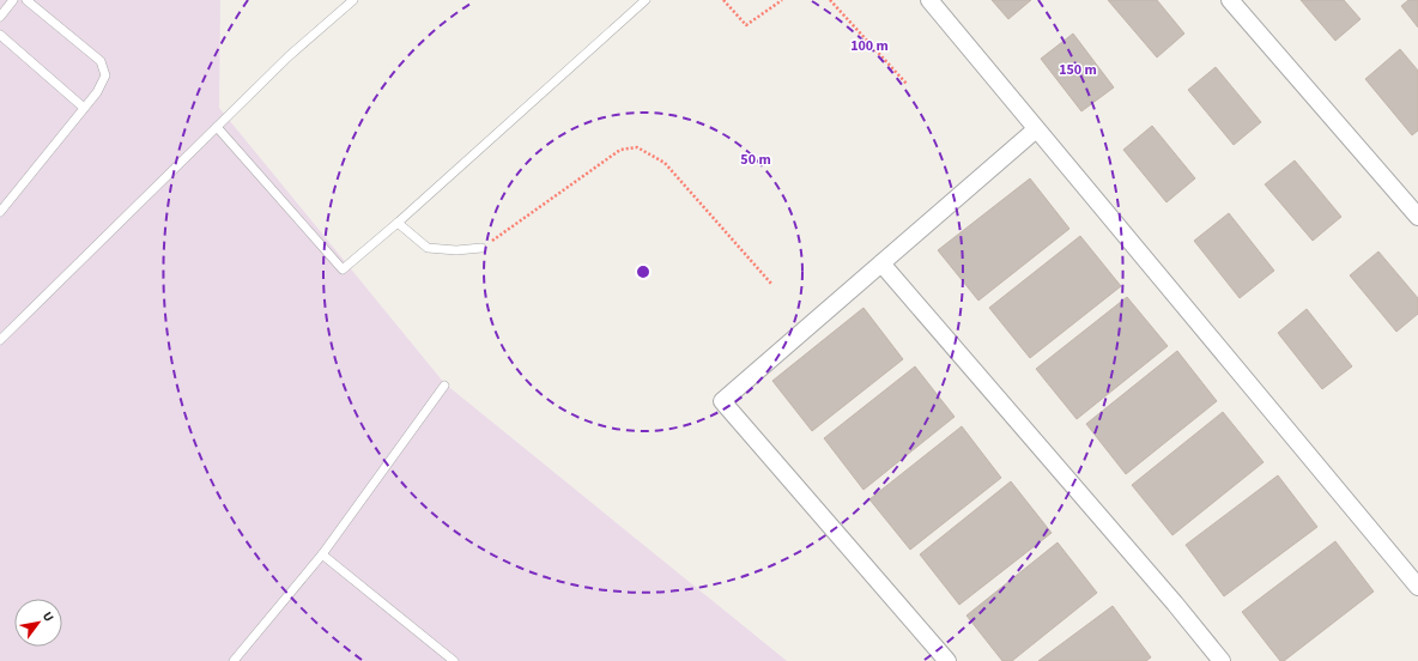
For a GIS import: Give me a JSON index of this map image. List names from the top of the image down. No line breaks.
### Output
{"north":"top right","rings":["100 m","150 m","50 m"]}
